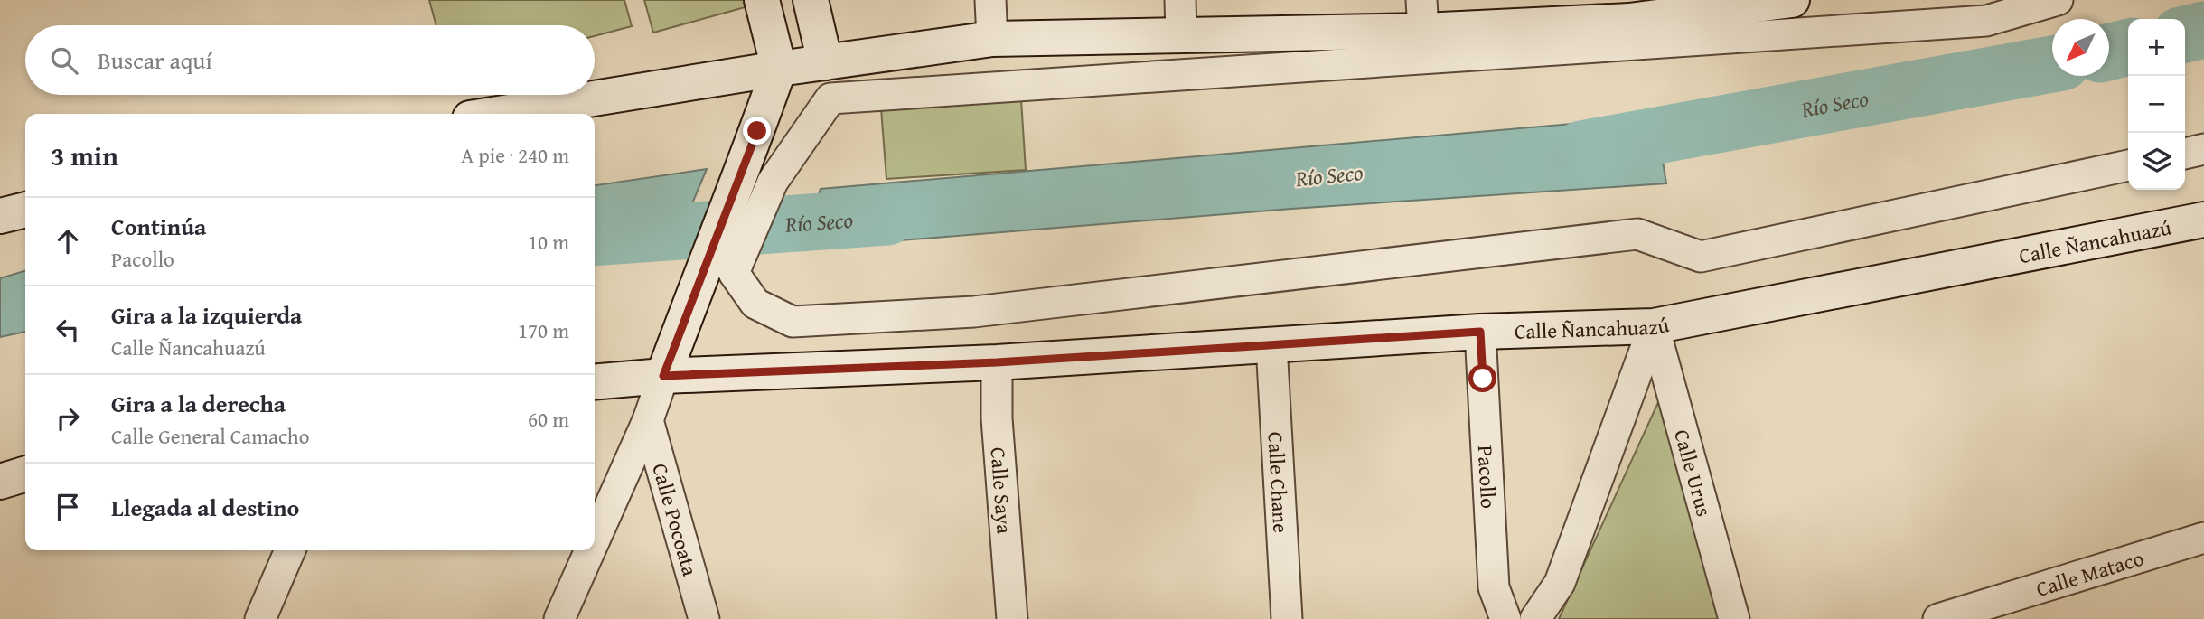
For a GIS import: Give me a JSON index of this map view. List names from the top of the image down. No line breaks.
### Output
{"streets":{"street":["Calle Ñancahuazú","Calle Urus","Pacollo","Calle Chane","Calle Saya","Calle Pocoata","Calle Mataco"]},"crossings":[["Calle Ñancahuazú","Calle Urus"],["Calle Ñancahuazú","Pacollo"],["Calle Ñancahuazú","Calle Chane"],["Calle Ñancahuazú","Calle Saya"]],"water":["Río Seco"],"north":"bottom left","page":{"map_buttons":["+","−"],"search":"Buscar aquí","heading":["3 min","A pie · 240 m"],"list":[["Continúa","Pacollo","10 m"],["Gira a la izquierda","Calle Ñancahuazú","170 m"],["Gira a la derecha","Calle General Camacho","60 m"],"Llegada al destino"]}}
